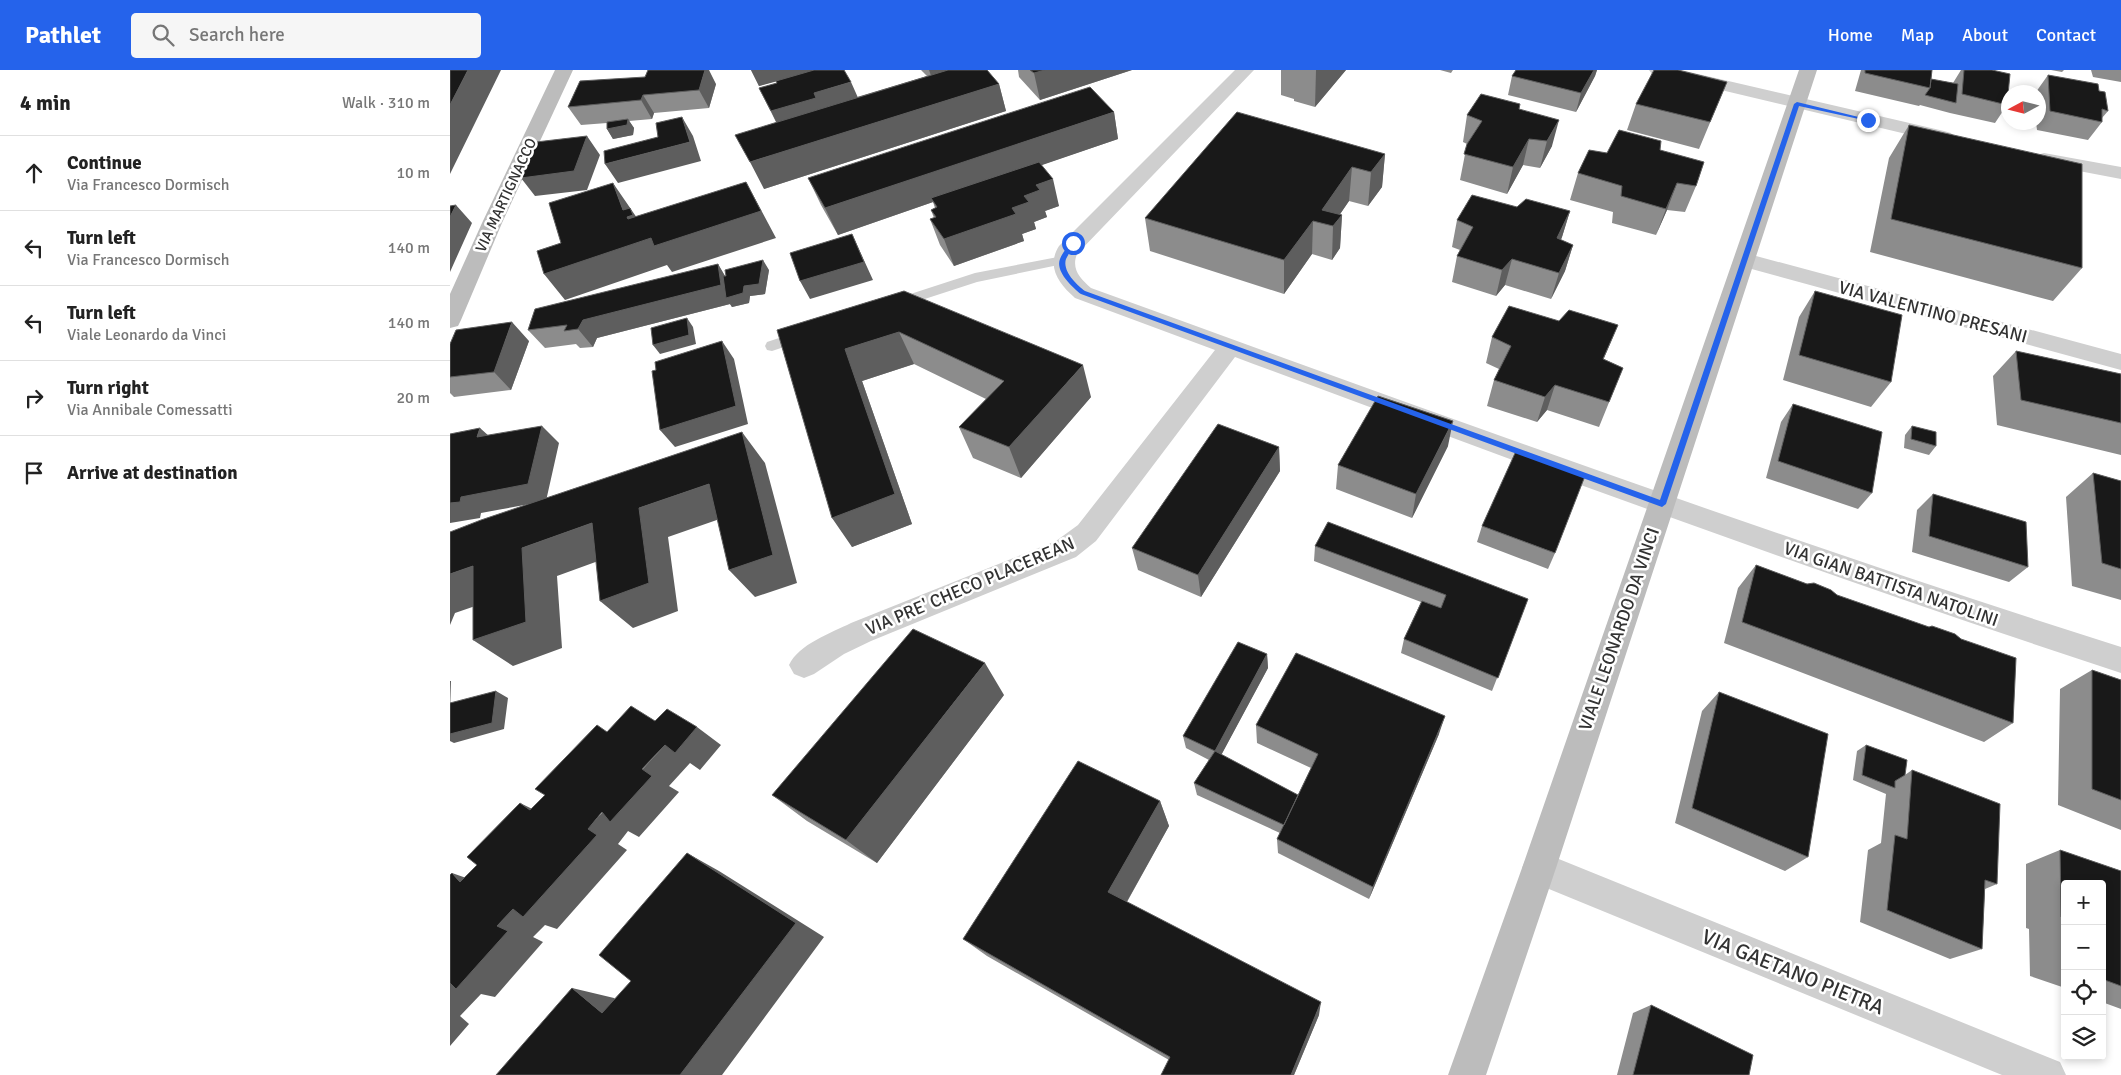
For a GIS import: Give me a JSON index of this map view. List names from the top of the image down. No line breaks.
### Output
{"streets":{"main road":["VIA MARTIGNACCO","VIALE LEONARDO DA VINCI"],"street":["VIA VALENTINO PRESANI","VIA GIAN BATTISTA NATOLINI","VIA PRE' CHECO PLACEREAN","VIA GAETANO PIETRA"]},"crossings":[["VIA VALENTINO PRESANI","VIALE LEONARDO DA VINCI"],["VIA GIAN BATTISTA NATOLINI","VIA PRE' CHECO PLACEREAN"],["VIA GIAN BATTISTA NATOLINI","VIALE LEONARDO DA VINCI"],["VIALE LEONARDO DA VINCI","VIA GAETANO PIETRA"]],"north":"left","page":{"header":"Pathlet","search":"Search here","nav":["Home","Map","About","Contact"],"heading":["4 min","Walk · 310 m"],"list":[["Continue","Via Francesco Dormisch","10 m"],["Turn left","Via Francesco Dormisch","140 m"],["Turn left","Viale Leonardo da Vinci","140 m"],["Turn right","Via Annibale Comessatti","20 m"],"Arrive at destination"],"map_buttons":["+","−"]}}
